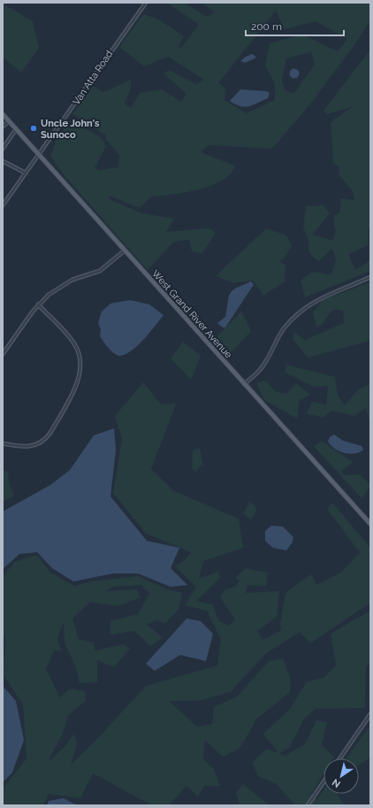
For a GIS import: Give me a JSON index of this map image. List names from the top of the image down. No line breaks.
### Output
{"streets":{"main road":["West Grand River Avenue"],"street":["Van Atta Road"]},"crossings":[["Van Atta Road","West Grand River Avenue"]],"places":["Uncle John's Sunoco"],"scale_bar":"200 m","north":"bottom left"}
